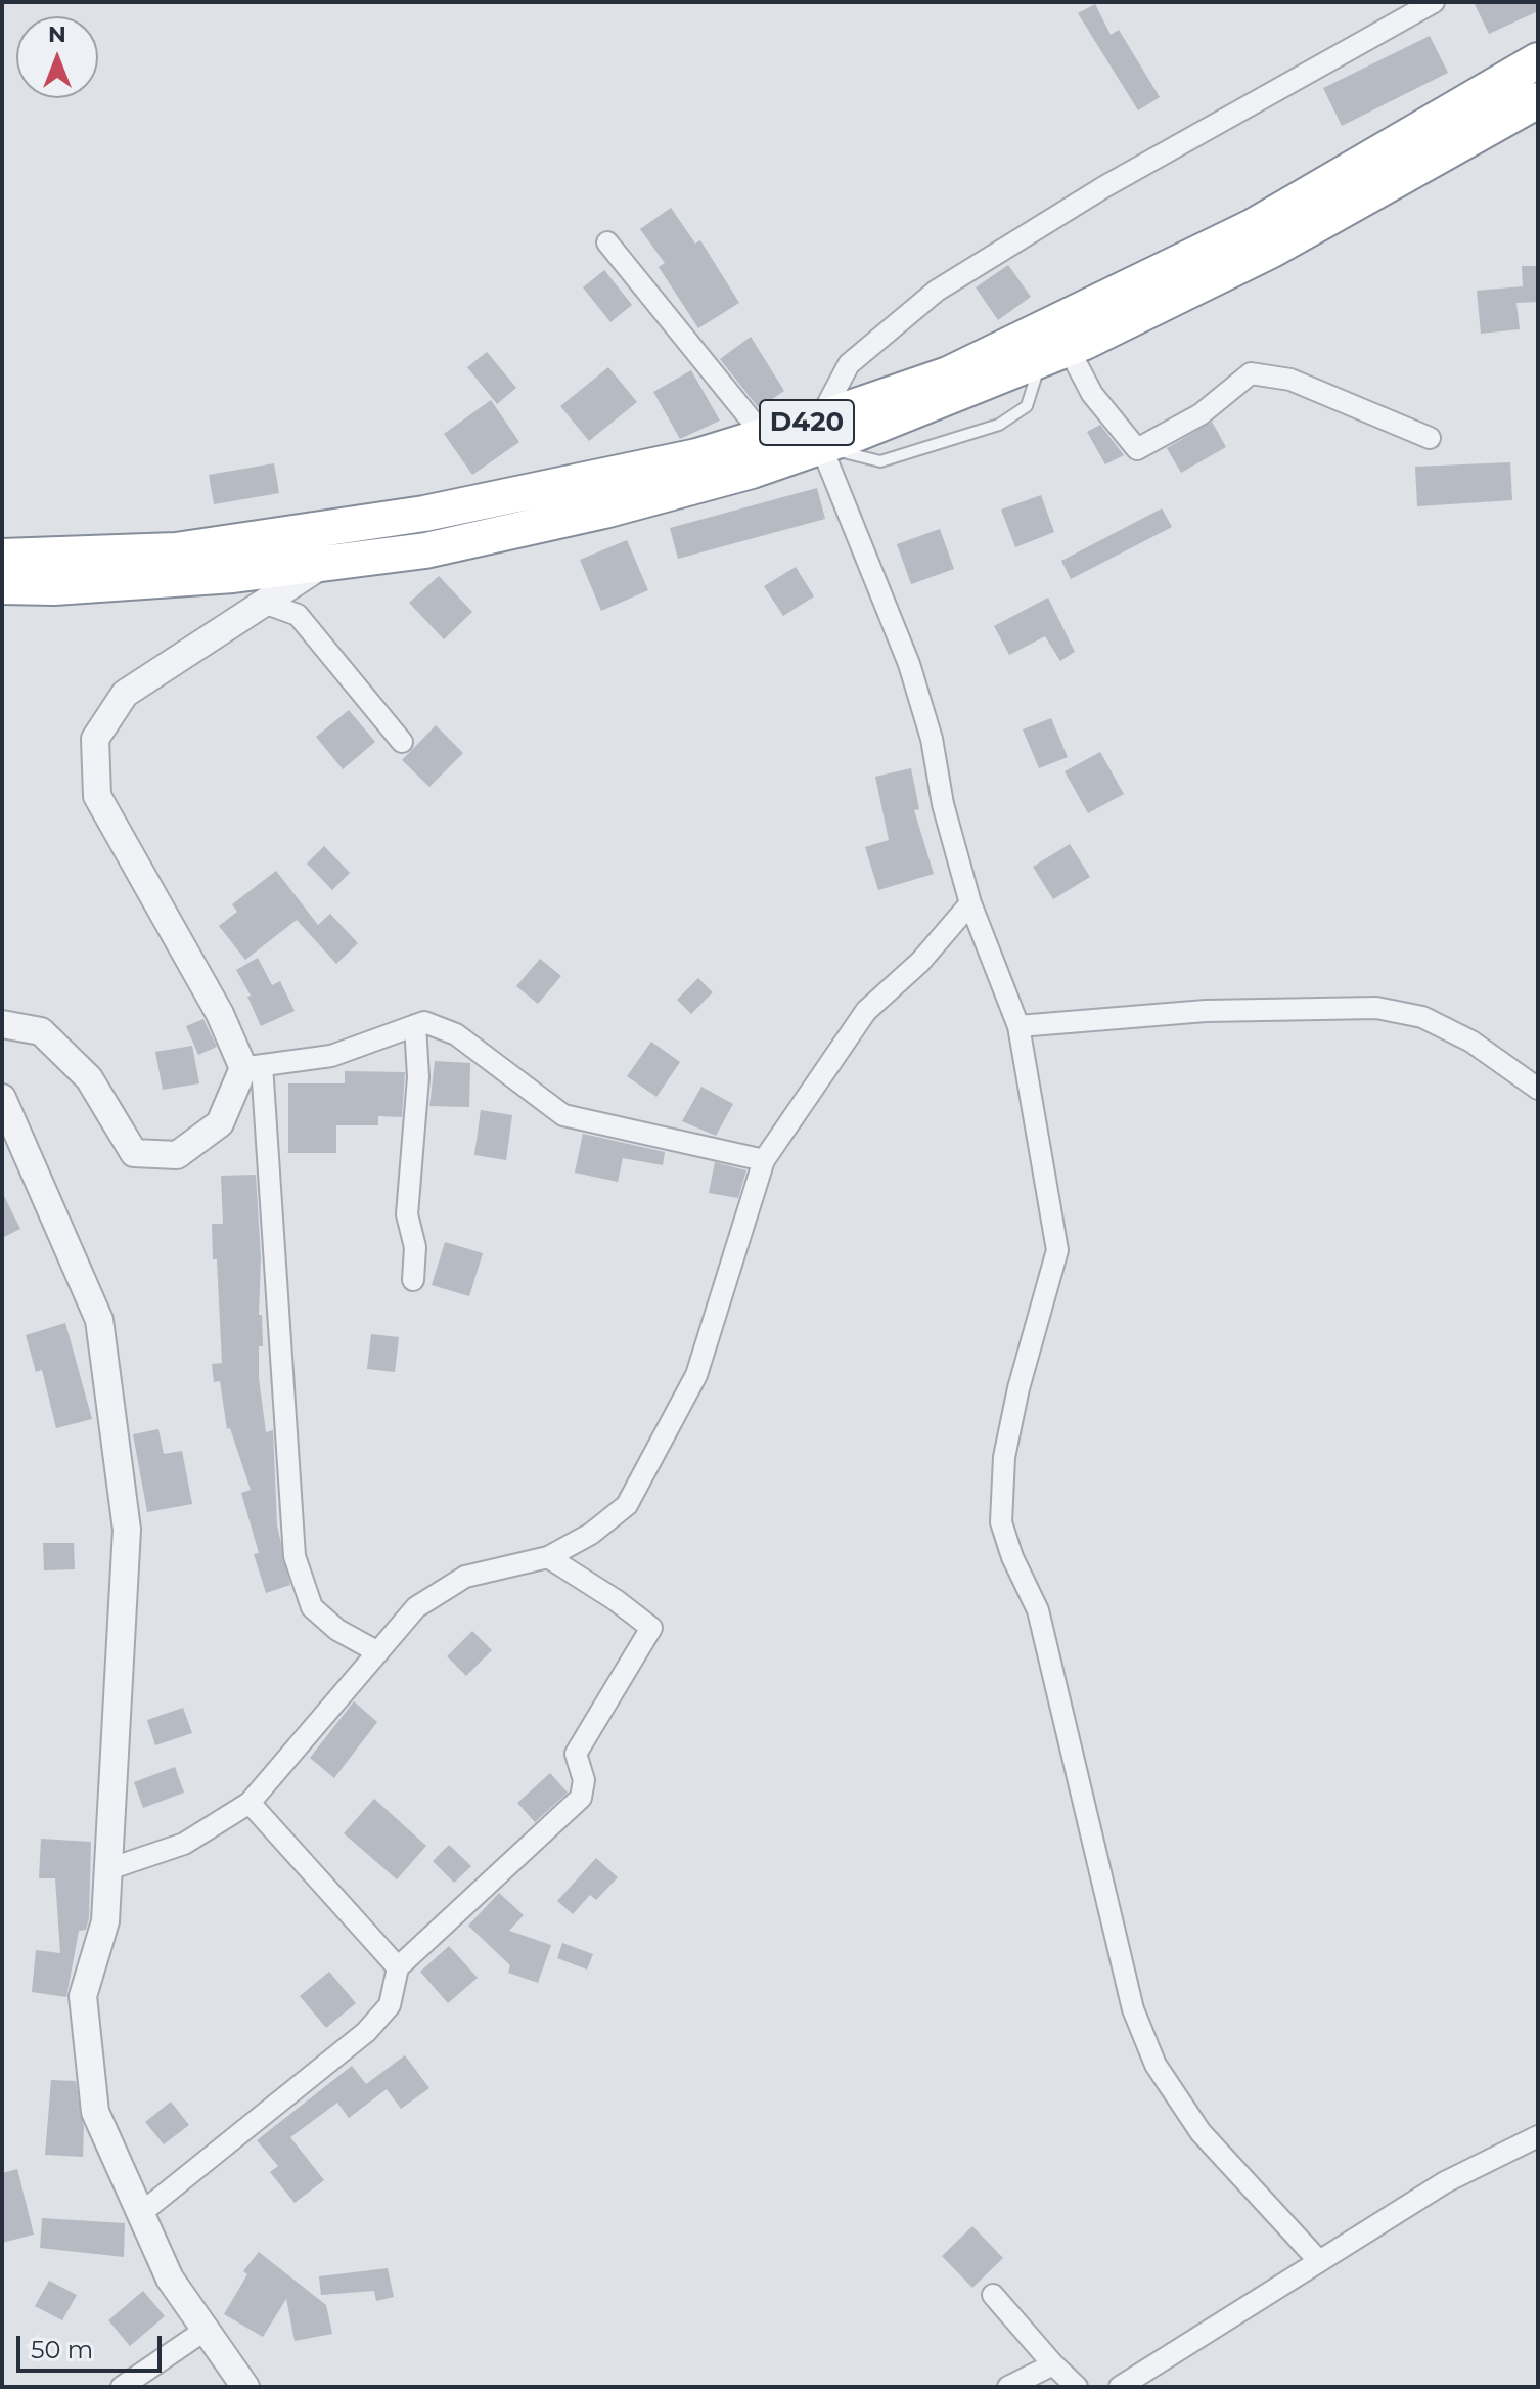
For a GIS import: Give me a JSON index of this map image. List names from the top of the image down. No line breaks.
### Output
{"streets":{"highway":["D420"]},"scale_bar":"50 m","north":"top"}
